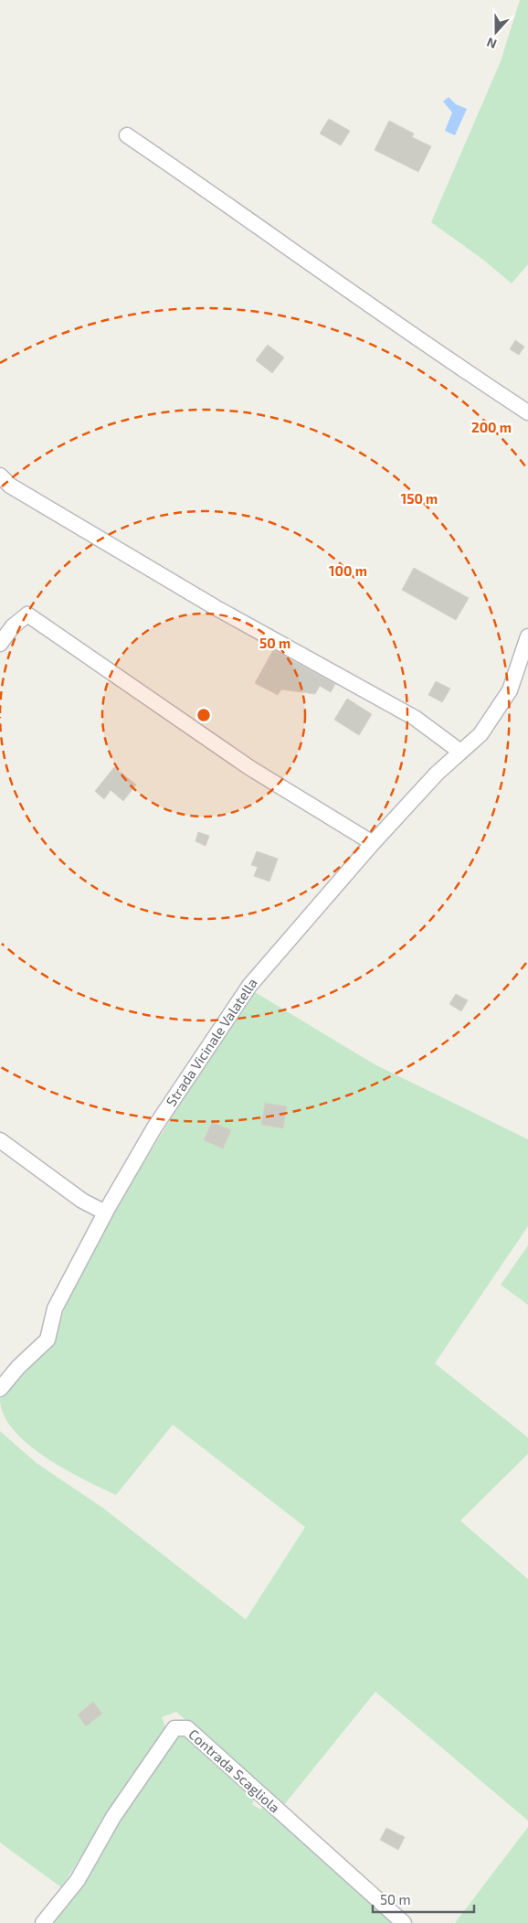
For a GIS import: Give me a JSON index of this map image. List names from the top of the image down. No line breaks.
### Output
{"streets":{"street":["Strada Vicinale Valatella","Contrada Scagliola"]},"scale_bar":"50 m","north":"bottom","rings":["200 m","150 m","100 m","50 m"]}
